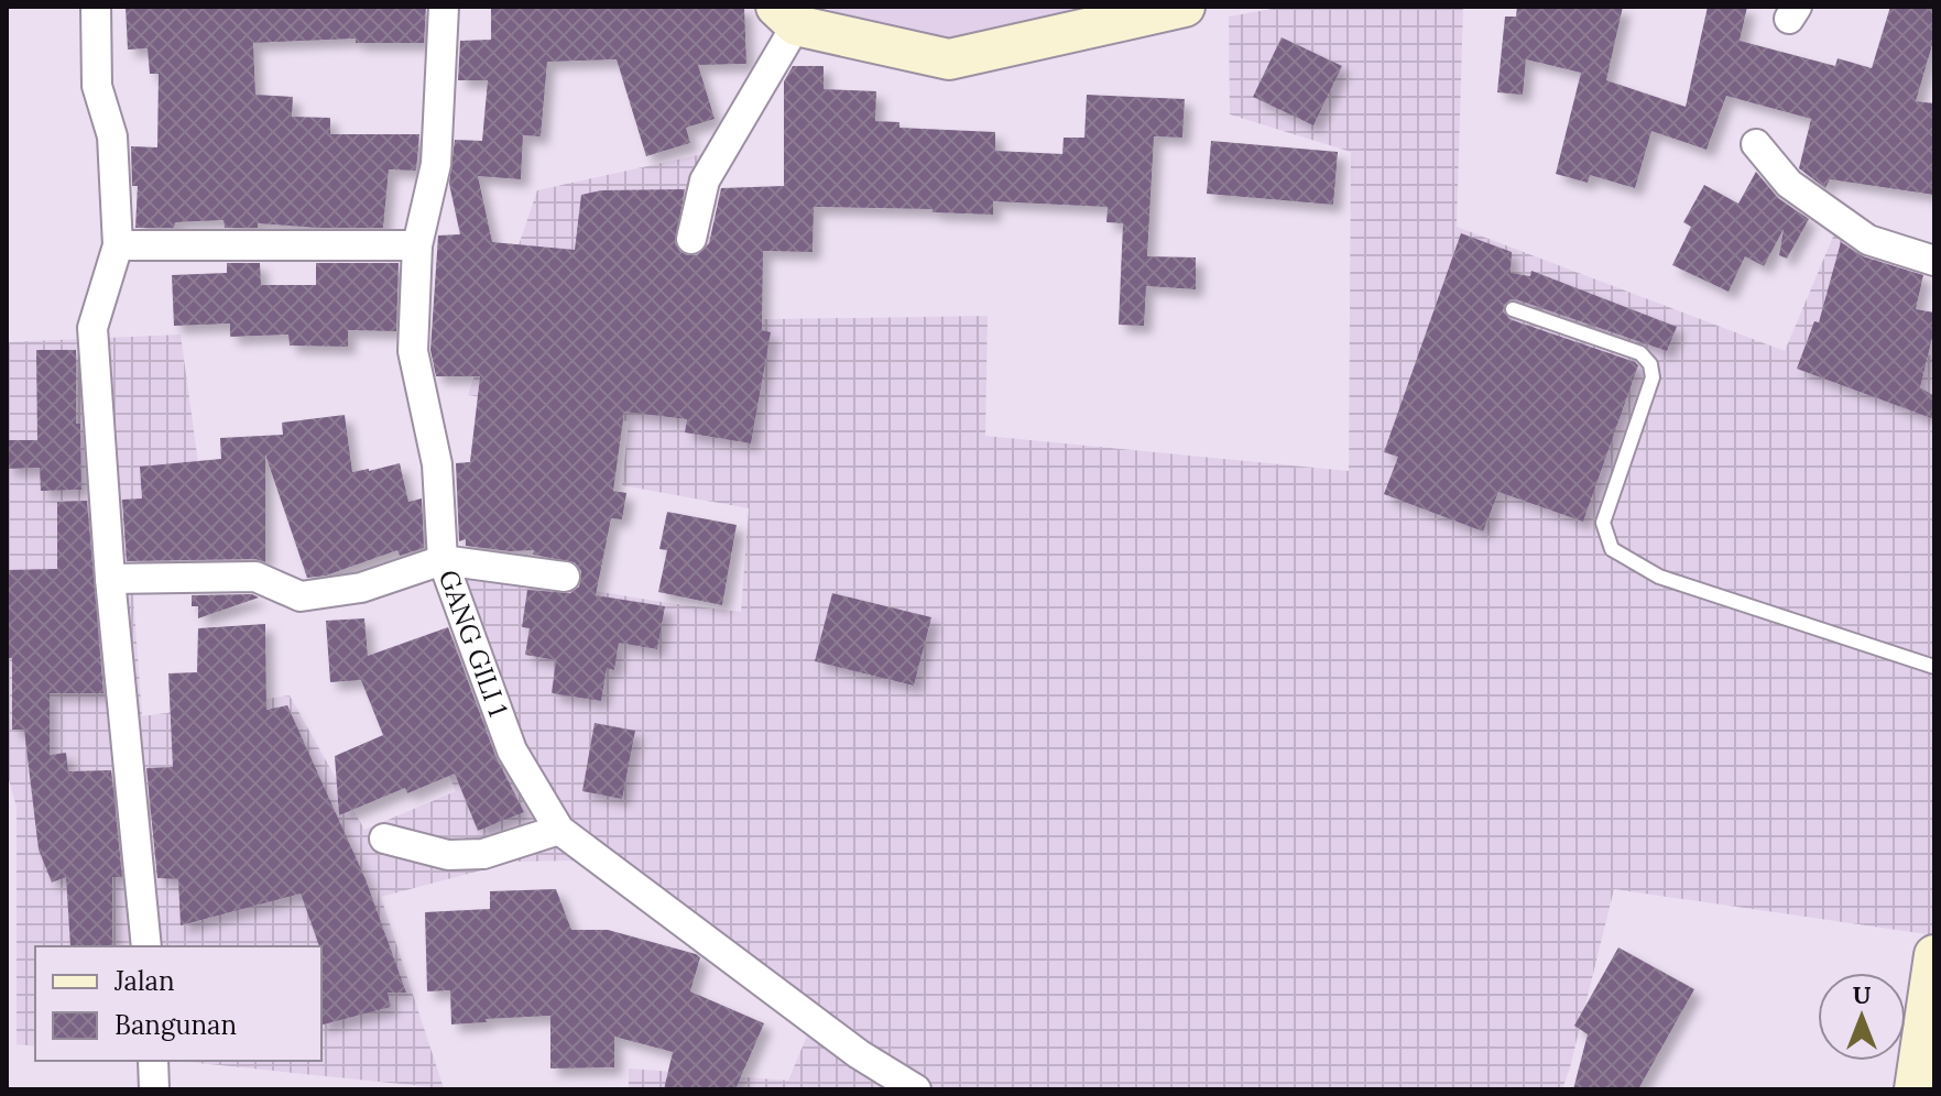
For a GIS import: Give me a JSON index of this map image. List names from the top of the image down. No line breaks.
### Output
{"streets":{"street":["GANG GILI 1"]},"legend":["Jalan","Bangunan"],"north":"top"}
